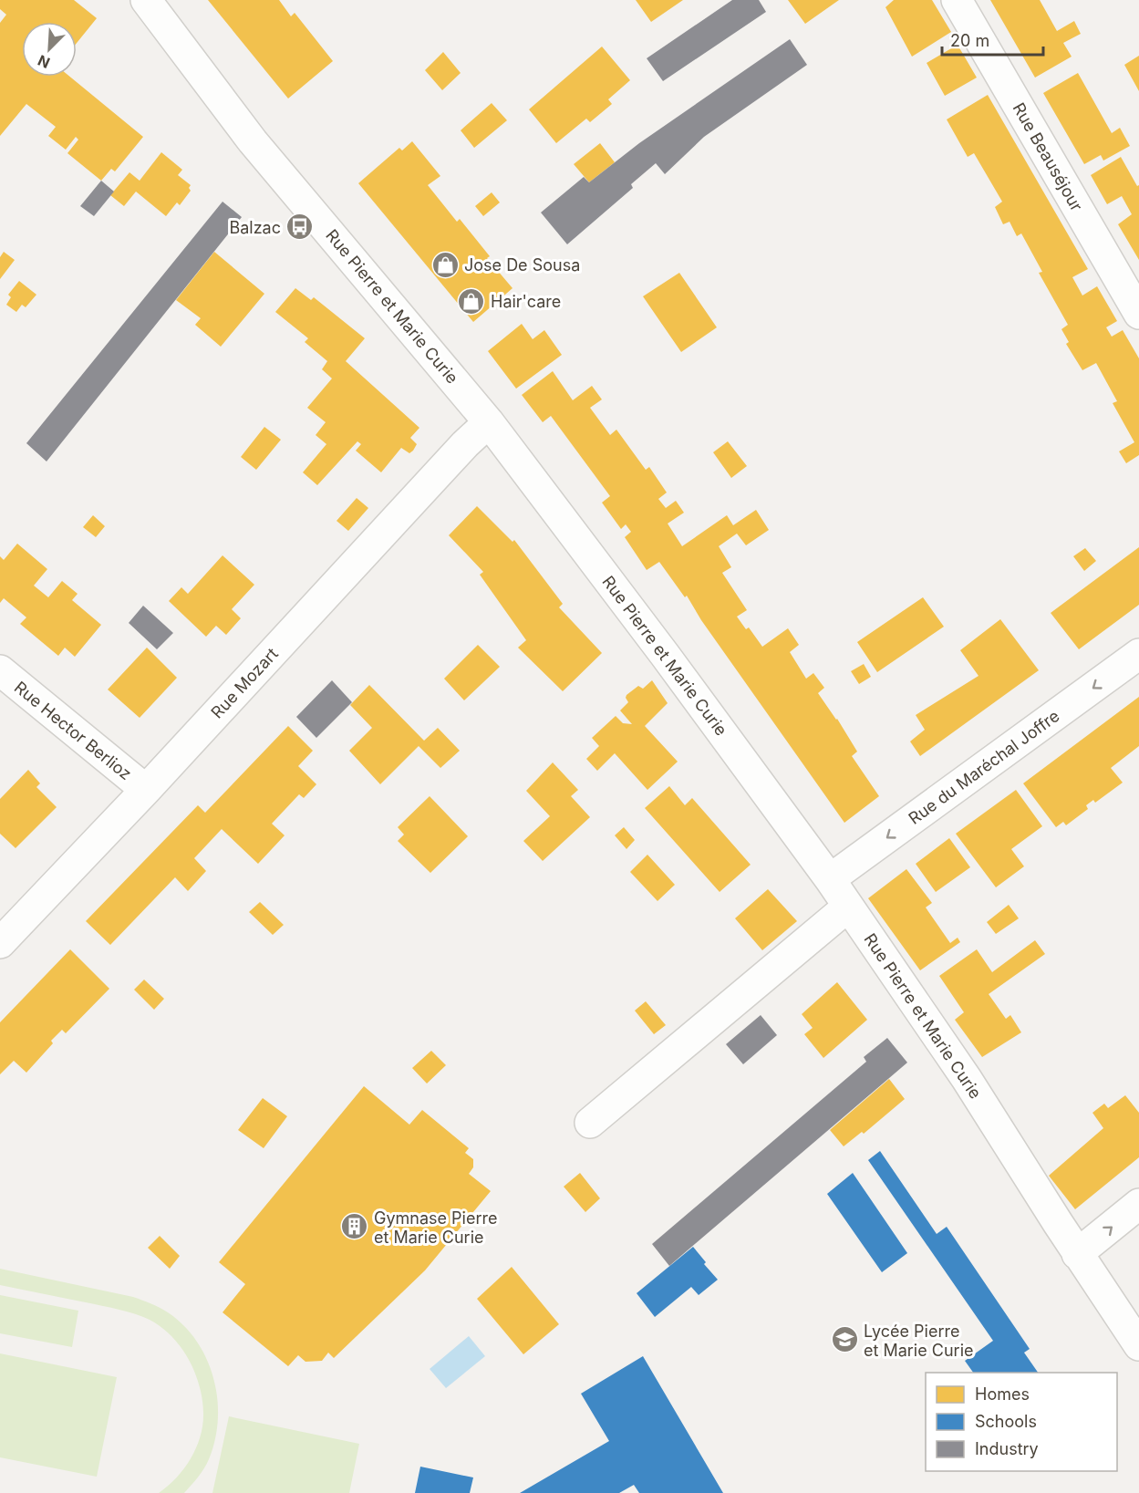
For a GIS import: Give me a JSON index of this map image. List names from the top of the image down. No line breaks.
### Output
{"streets":{"street":["Rue Beauséjour","Rue Pierre et Marie Curie","Rue Mozart","Rue Hector Berlioz","Rue du Maréchal Joffre"]},"crossings":[["Rue Pierre et Marie Curie","Rue Mozart"],["Rue Pierre et Marie Curie","Rue du Maréchal Joffre"],["Rue Mozart","Rue Hector Berlioz"]],"one_way":["Rue du Maréchal Joffre"],"places":{"bus stop":["Balzac"],"shop":["Jose De Sousa","Hair'care"],"building":["Gymnase Pierre et Marie Curie"],"school or university":["Lycée Pierre et Marie Curie"]},"legend":["Homes","Schools","Industry"],"scale_bar":"20 m","north":"bottom left"}
